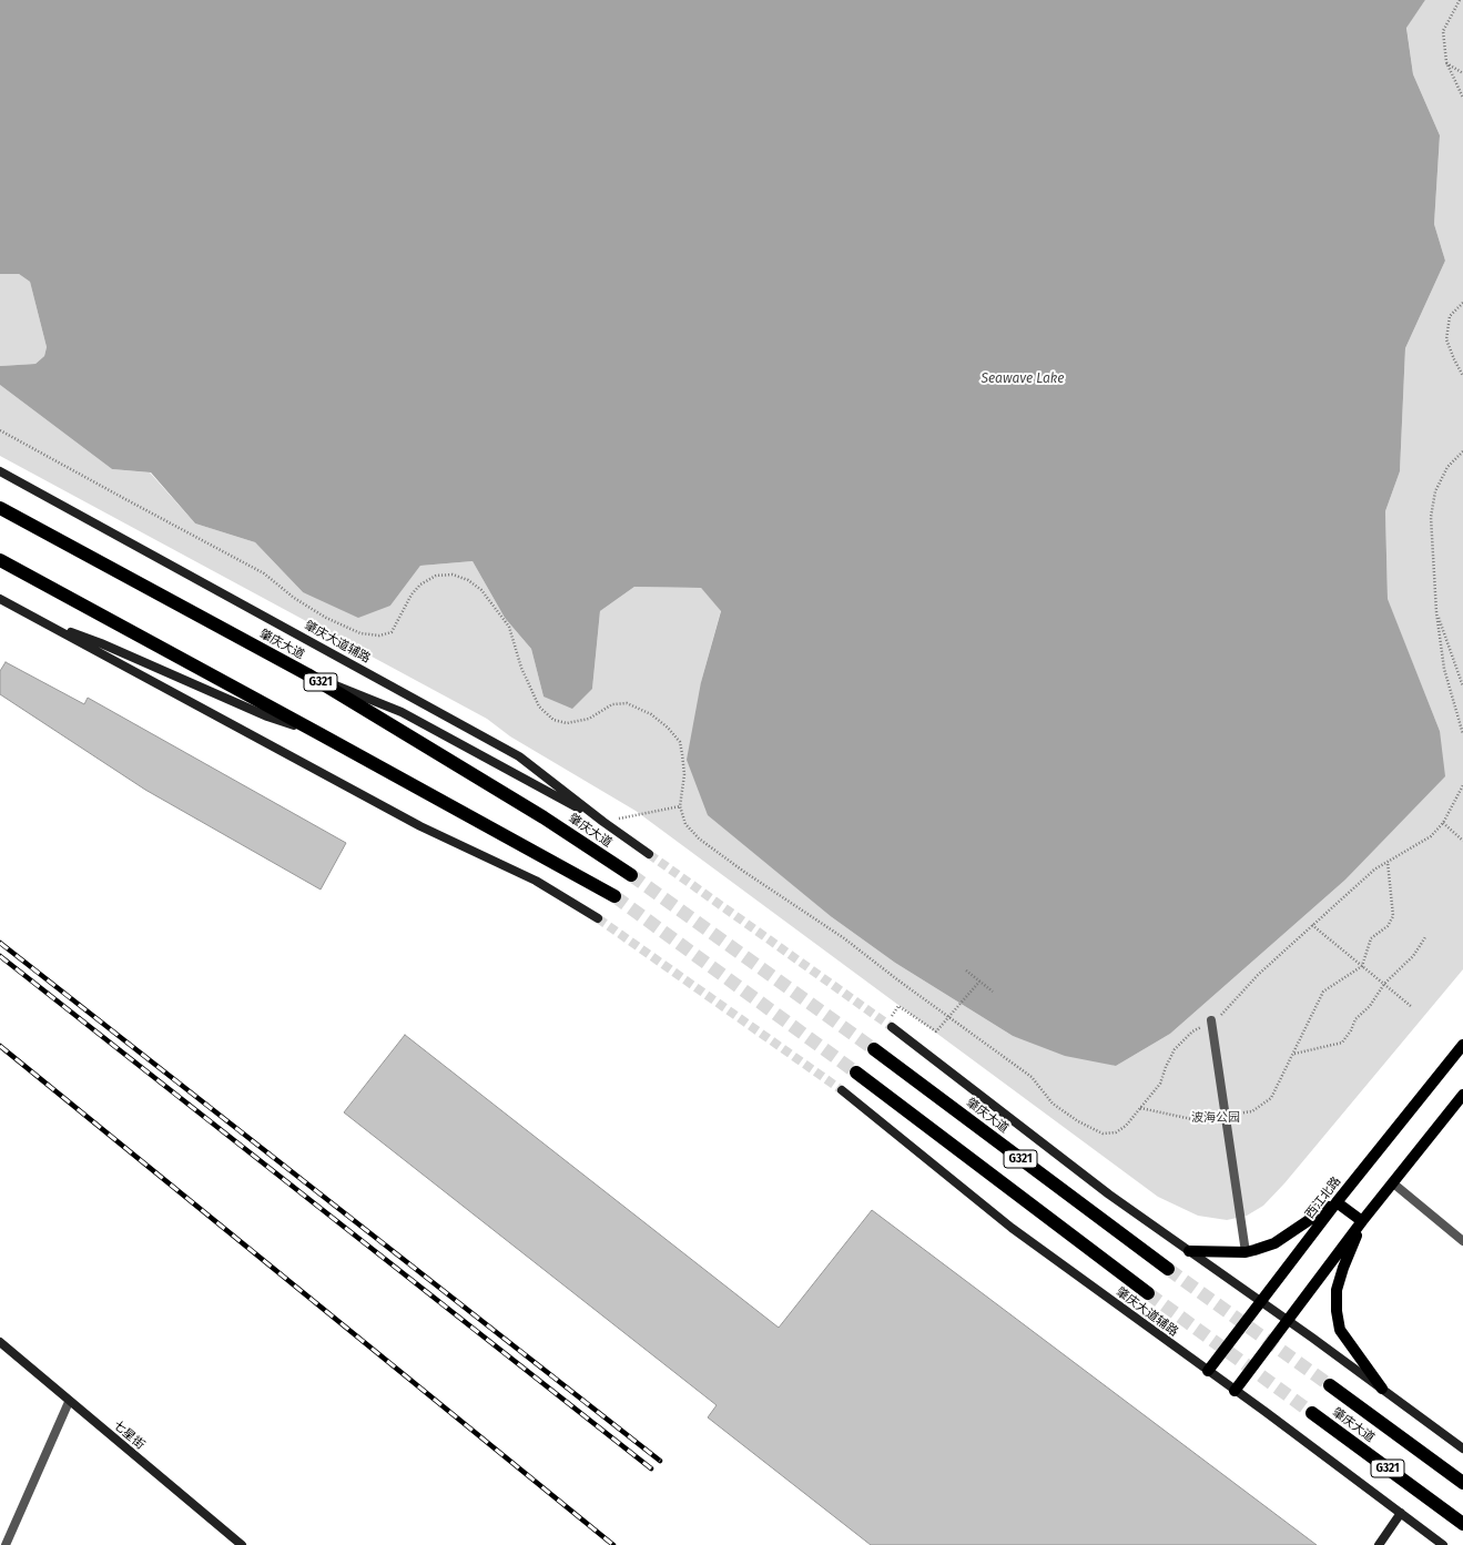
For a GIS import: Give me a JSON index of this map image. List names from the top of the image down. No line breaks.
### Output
{"streets":{"highway":["肇庆大道","G321"],"main road":["西江北路"],"street":["肇庆大道辅路","七星街"]},"crossings":[["肇庆大道辅路","西江北路"]],"water":["Seawave Lake"],"parks":["波海公园"]}
